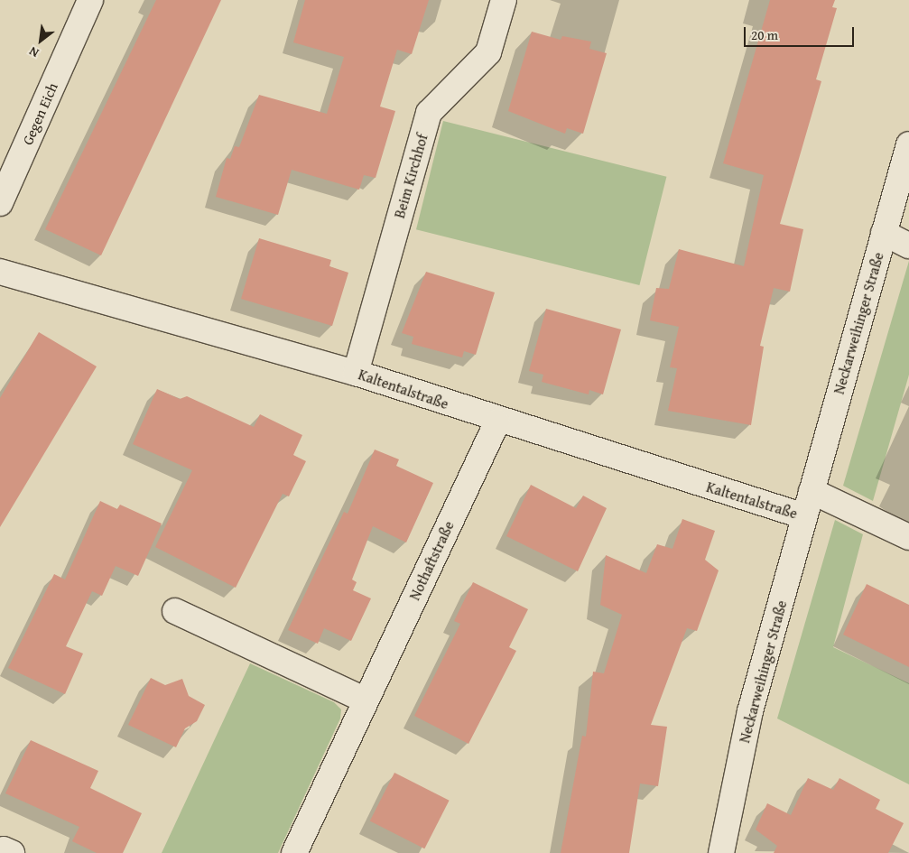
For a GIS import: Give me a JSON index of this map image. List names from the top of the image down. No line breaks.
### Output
{"streets":{"street":["Gegen Eich","Beim Kirchhof","Neckarweihinger Straße","Kaltentalstraße","Nothaftstraße"]},"crossings":[["Beim Kirchhof","Kaltentalstraße"],["Neckarweihinger Straße","Kaltentalstraße"],["Kaltentalstraße","Nothaftstraße"]],"scale_bar":"20 m","north":"bottom left"}
